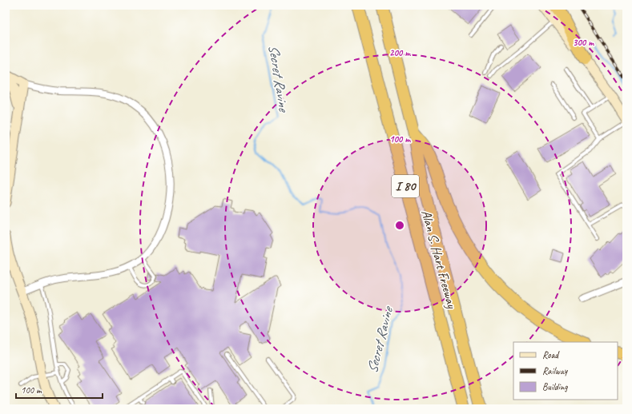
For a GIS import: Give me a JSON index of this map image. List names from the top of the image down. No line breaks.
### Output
{"streets":{"highway":["I 80","Alan S. Hart Freeway"]},"water":["Secret Ravine"],"legend":["Road","Railway","Building"],"scale_bar":"100 m","rings":["300 m","200 m","100 m"]}
